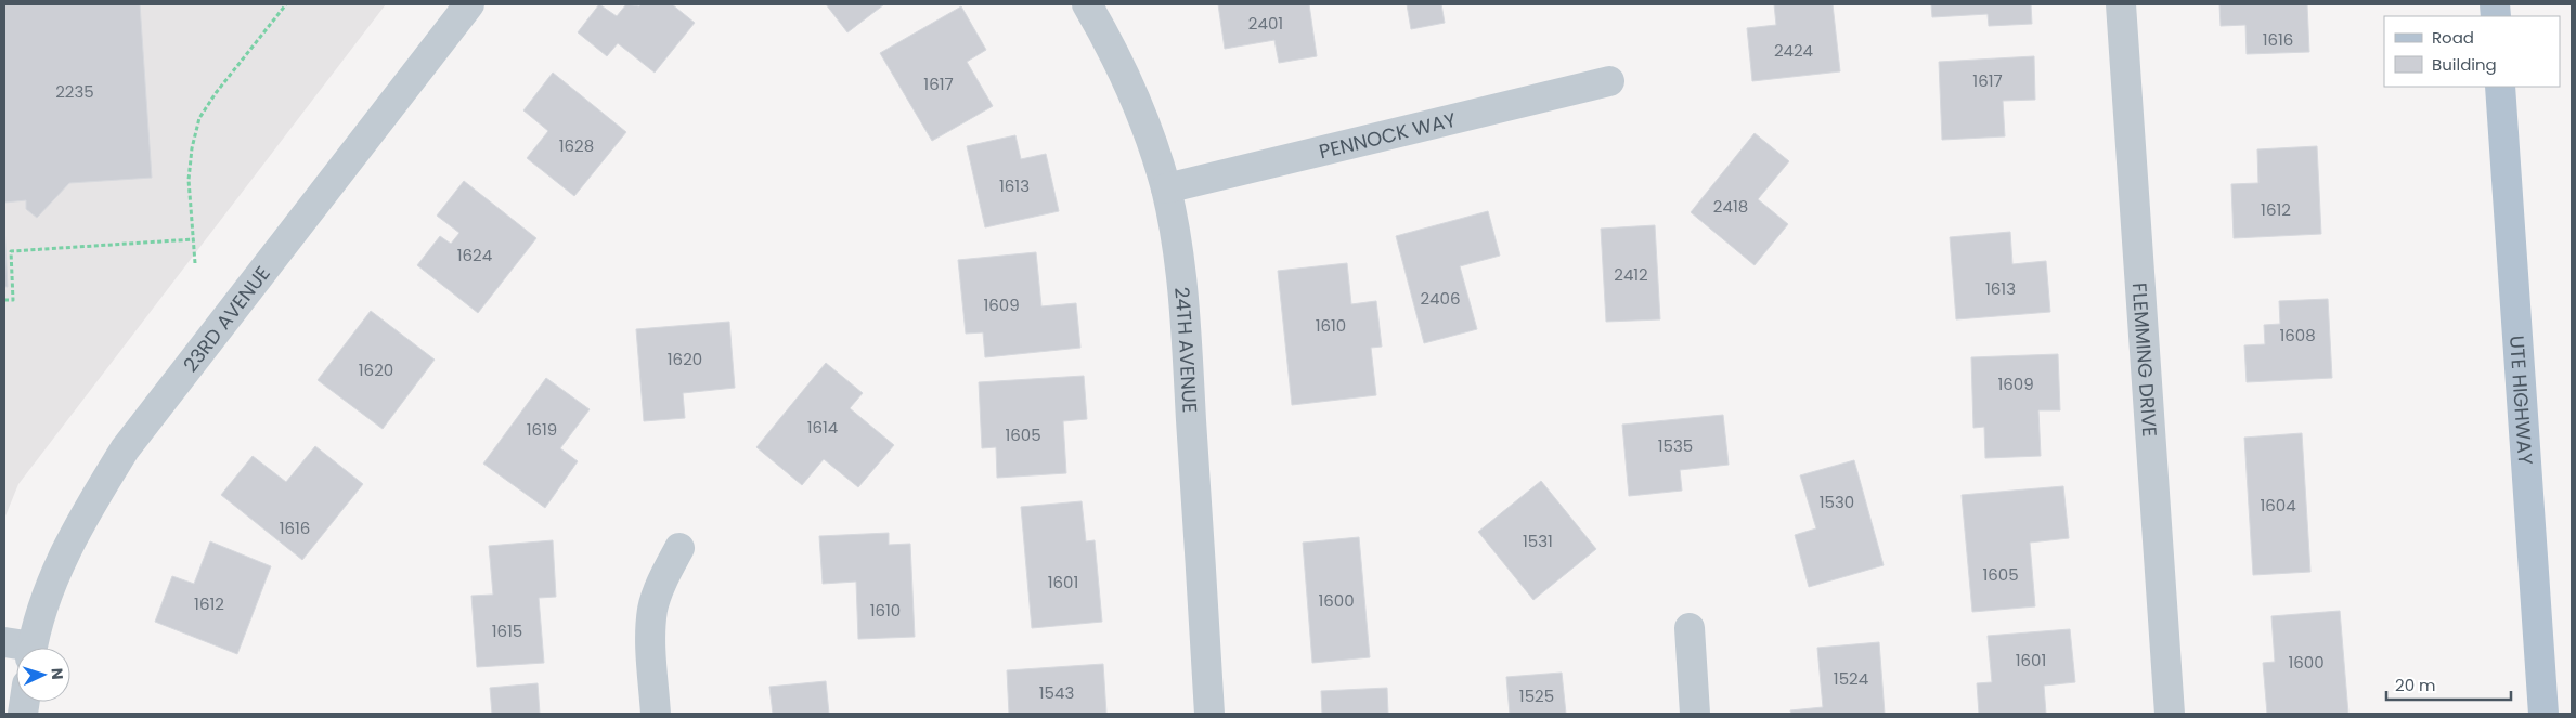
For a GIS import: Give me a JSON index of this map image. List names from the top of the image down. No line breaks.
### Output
{"streets":{"main road":["UTE HIGHWAY"],"street":["PENNOCK WAY","23RD AVENUE","24TH AVENUE","FLEMMING DRIVE"]},"crossings":[["PENNOCK WAY","24TH AVENUE"]],"house_numbers":["2401","1616","2424","1617","1617","2235","1628","1613","2418","1612","1624","2412","1613","2406","1609","1610","1608","1620","1620","1609","1614","1619","1605","1535","1530","1604","1616","1531","1605","1601","1600","1612","1610","1615","1601","1600","1524","1543","1525"],"legend":["Road","Building"],"scale_bar":"20 m","north":"right"}
